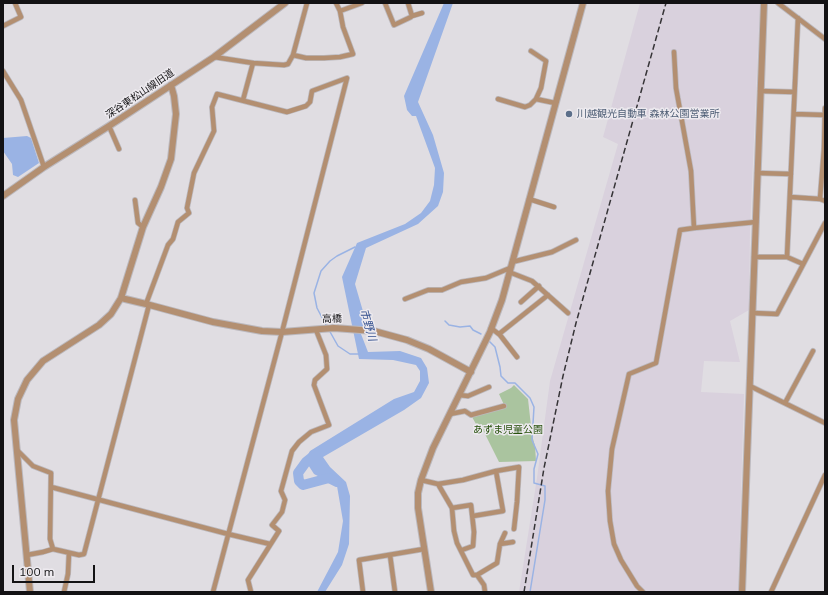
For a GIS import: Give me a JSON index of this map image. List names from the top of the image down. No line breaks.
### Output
{"streets":{"street":["深谷東松山線旧道","高橋"]},"water":["市野川"],"parks":["あずま児童公園"],"places":["川越観光自動車 森林公園営業所"],"scale_bar":"100 m"}
